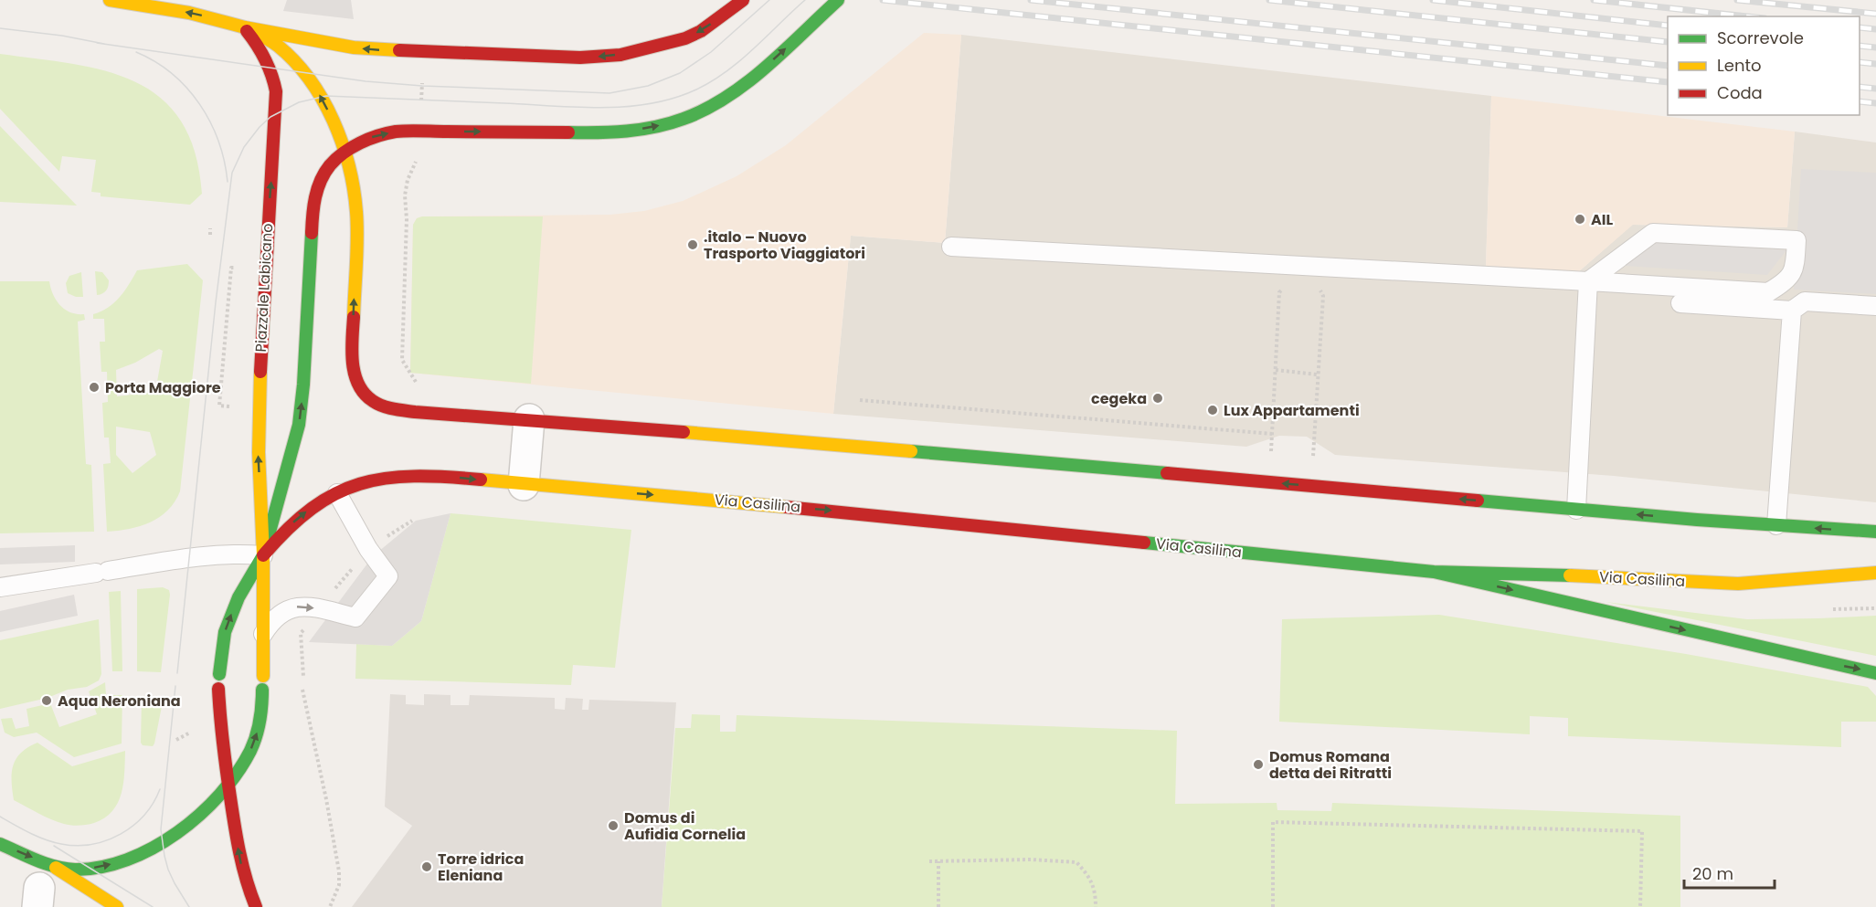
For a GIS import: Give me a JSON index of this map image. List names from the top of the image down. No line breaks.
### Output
{"streets":{"main road":["Piazzale Labicano","Via Casilina"]},"crossings":[["Piazzale Labicano","Via Casilina"]],"one_way":["Piazzale Labicano"],"places":["AIL",".italo – Nuovo Trasporto Viaggiatori","Porta Maggiore","cegeka","Lux Appartamenti","Aqua Neroniana","Domus Romana detta dei Ritratti","Domus di Aufidia Cornelia","Torre idrica Eleniana"],"legend":["Scorrevole","Lento","Coda"],"scale_bar":"20 m"}
